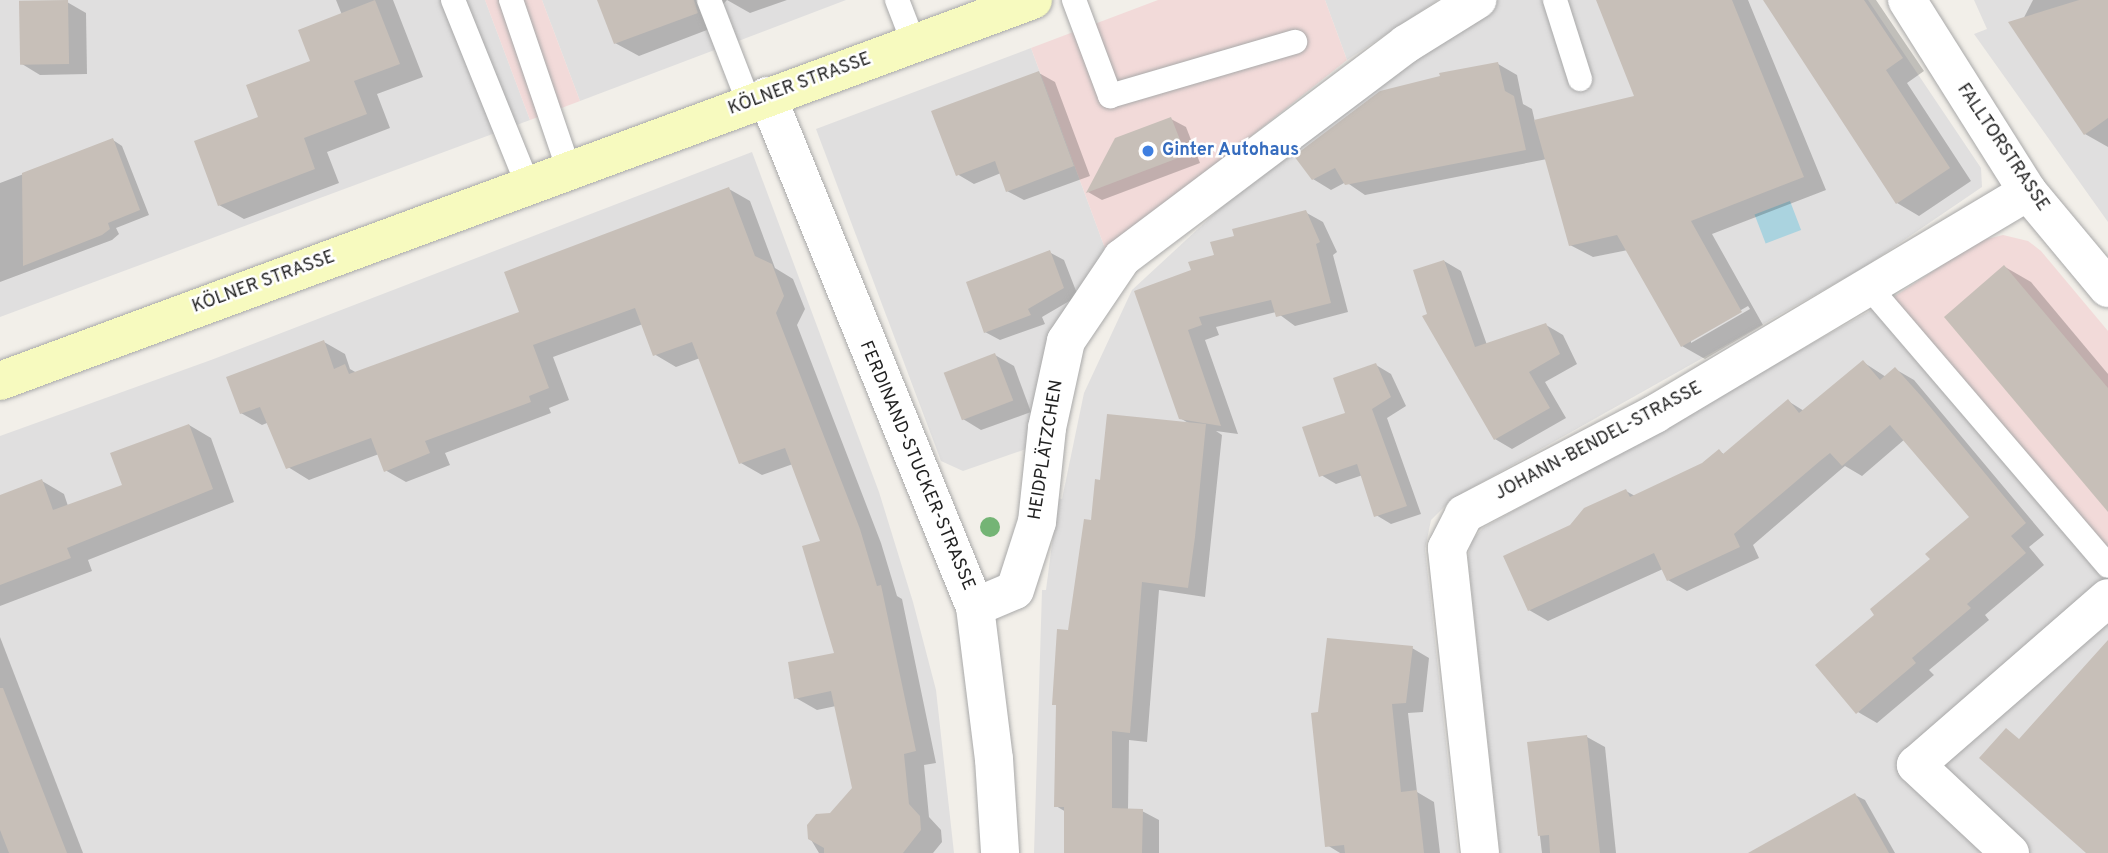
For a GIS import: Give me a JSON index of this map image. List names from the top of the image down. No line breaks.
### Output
{"streets":{"main road":["KÖLNER STRASSE"],"street":["FALLTORSTRASSE","JOHANN-BENDEL-STRASSE","HEIDPLÄTZCHEN","FERDINAND-STUCKER-STRASSE"]},"crossings":[["KÖLNER STRASSE","FERDINAND-STUCKER-STRASSE"],["FALLTORSTRASSE","JOHANN-BENDEL-STRASSE"],["HEIDPLÄTZCHEN","FERDINAND-STUCKER-STRASSE"]],"places":["Ginter Autohaus"]}
